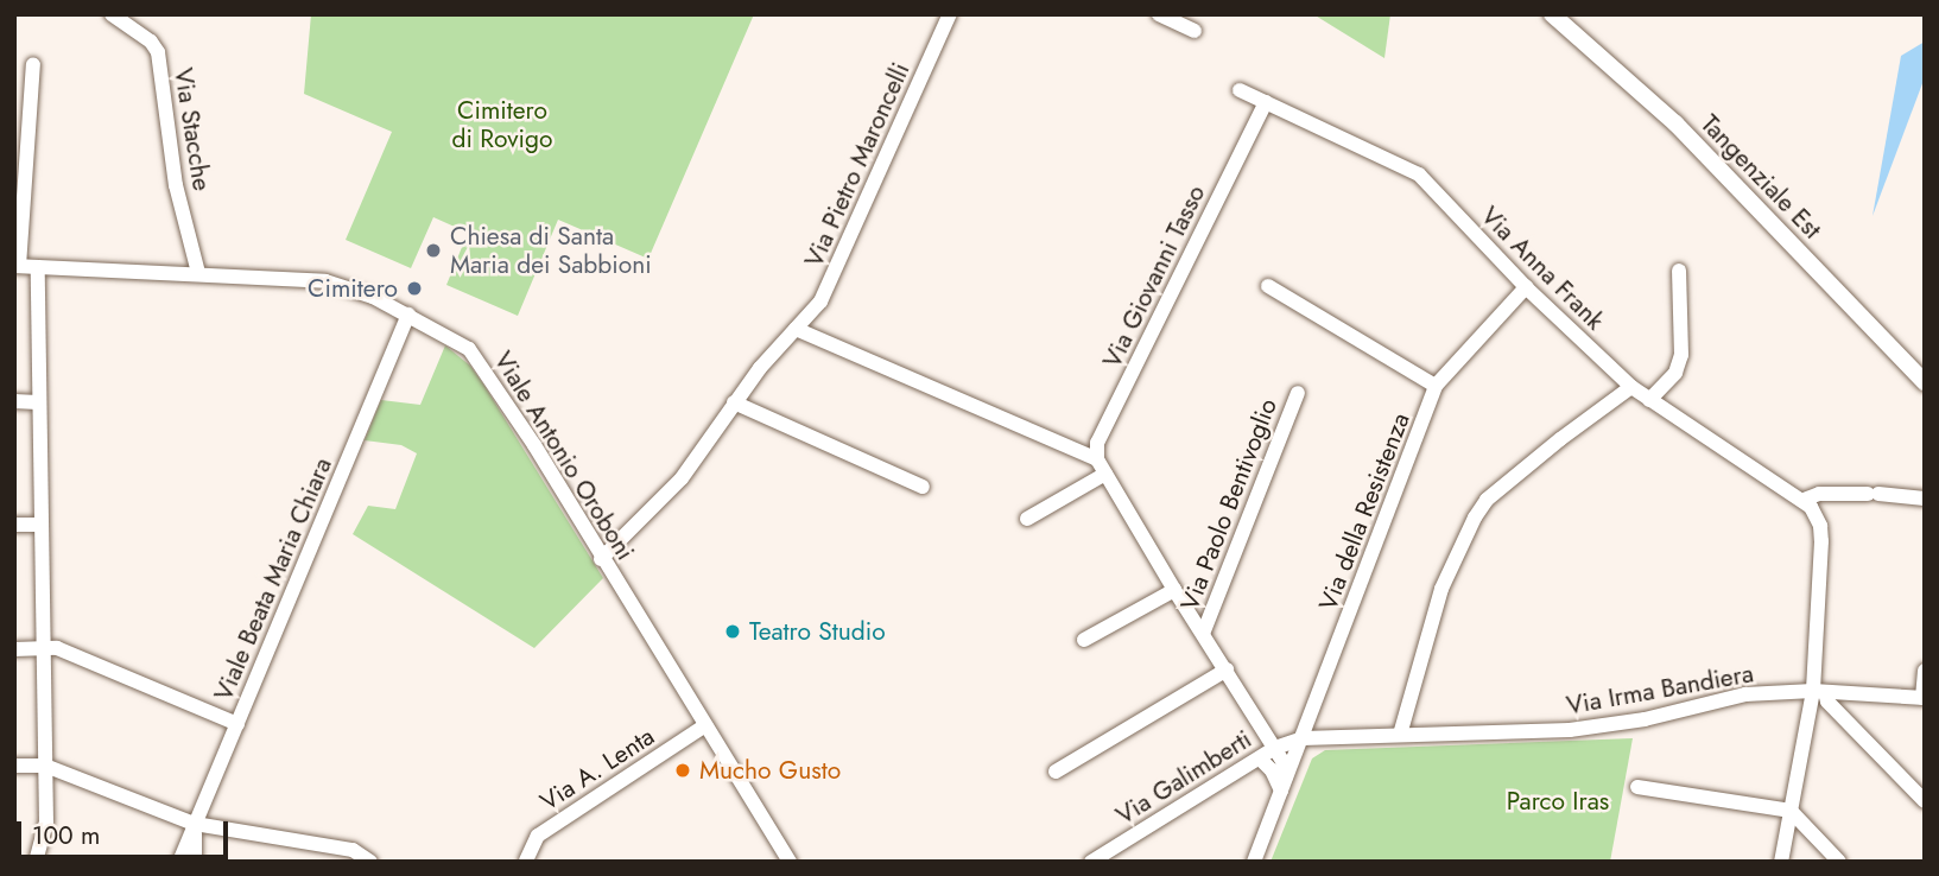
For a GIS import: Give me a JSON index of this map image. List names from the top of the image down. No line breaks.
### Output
{"streets":{"main road":["Tangenziale Est"],"street":["Via Stacche","Via Pietro Maroncelli","Via Anna Frank","Via Giovanni Tasso","Viale Antonio Oroboni","Via Paolo Bentivoglio","Via della Resistenza","Viale Beata Maria Chiara","Via Irma Bandiera","Via A. Lenta","Via Galimberti"]},"crossings":[["Via Stacche","Viale Antonio Oroboni"],["Via Pietro Maroncelli","Viale Antonio Oroboni"],["Via Anna Frank","Via Giovanni Tasso"],["Via Anna Frank","Via della Resistenza"],["Viale Antonio Oroboni","Viale Beata Maria Chiara"],["Viale Antonio Oroboni","Via A. Lenta"],["Via della Resistenza","Via Irma Bandiera"],["Via della Resistenza","Via Galimberti"],["Via Irma Bandiera","Via Galimberti"]],"parks":["Cimitero di Rovigo","Parco Iras"],"places":["Chiesa di Santa Maria dei Sabbioni","Cimitero","Teatro Studio","Mucho Gusto"],"scale_bar":"100 m"}
